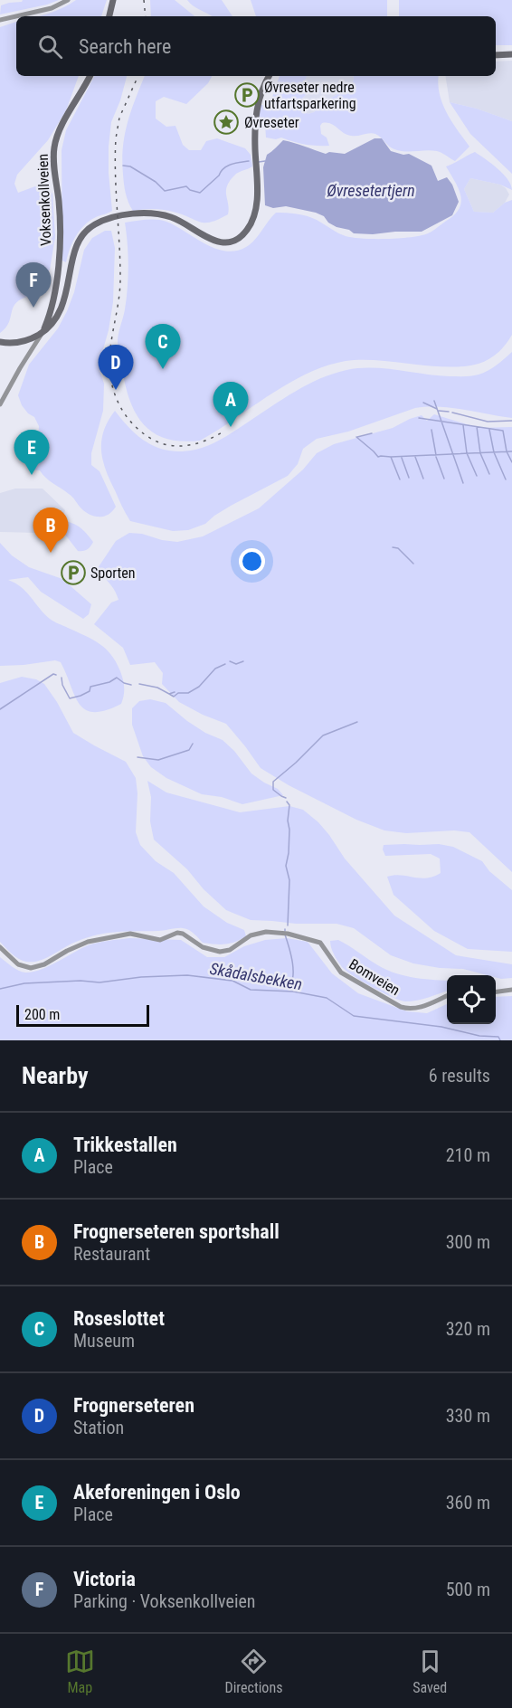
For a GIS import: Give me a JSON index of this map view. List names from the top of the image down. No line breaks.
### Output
{"streets":{"street":["Voksenkollveien","Bomveien"]},"water":["Øvresetertjern","Skådalsbekken"],"places":{"parking":["Øvreseter nedre utfartsparkering","Sporten"],"place":["Øvreseter"]},"scale_bar":"200 m","page":{"search":"Search here","pins":["F","C","D","A","E","B"],"scale":"200 m","heading":["Nearby","6 results"],"list":[{"mark":"A","name":"Trikkestallen","note":"Place","value":"210 m"},{"mark":"B","name":"Frognerseteren sportshall","note":"Restaurant","value":"300 m"},{"mark":"C","name":"Roseslottet","note":"Museum","value":"320 m"},{"mark":"D","name":"Frognerseteren","note":"Station","value":"330 m"},{"mark":"E","name":"Akeforeningen i Oslo","note":"Place","value":"360 m"},{"mark":"F","name":"Victoria","note":"Parking · Voksenkollveien","value":"500 m"}],"nav":["Map","Directions","Saved"]}}
